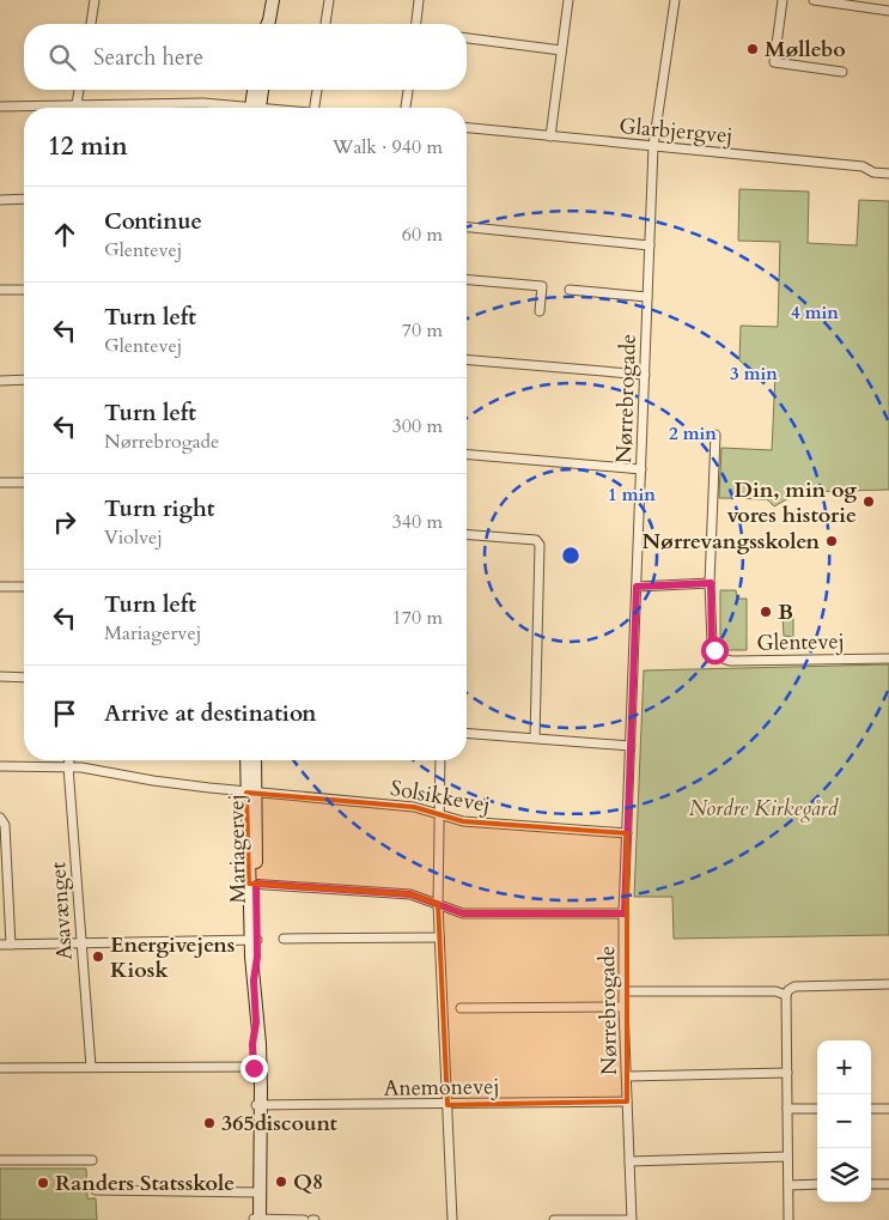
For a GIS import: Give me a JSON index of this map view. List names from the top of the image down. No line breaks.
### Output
{"streets":{"street":["Glarbjergvej","Nørrebrogade","Glentevej","Solsikkevej","Mariagervej","Asavænget","Anemonevej"]},"crossings":[["Glarbjergvej","Nørrebrogade"],["Nørrebrogade","Solsikkevej"],["Nørrebrogade","Anemonevej"],["Solsikkevej","Mariagervej"],["Solsikkevej","Asavænget"],["Mariagervej","Anemonevej"]],"parks":["Nordre Kirkegård"],"places":["Møllebo","Din, min og vores historie","Nørrevangsskolen","B","Energivejens Kiosk","365discount","Q8","Randers Statsskole"],"page":{"search":"Search here","heading":["12 min","Walk · 940 m"],"list":[["Continue","Glentevej","60 m"],["Turn left","Glentevej","70 m"],["Turn left","Nørrebrogade","300 m"],["Turn right","Violvej","340 m"],["Turn left","Mariagervej","170 m"],"Arrive at destination"],"map_buttons":["+","−"]},"rings":["4 min","3 min","2 min","1 min"]}
